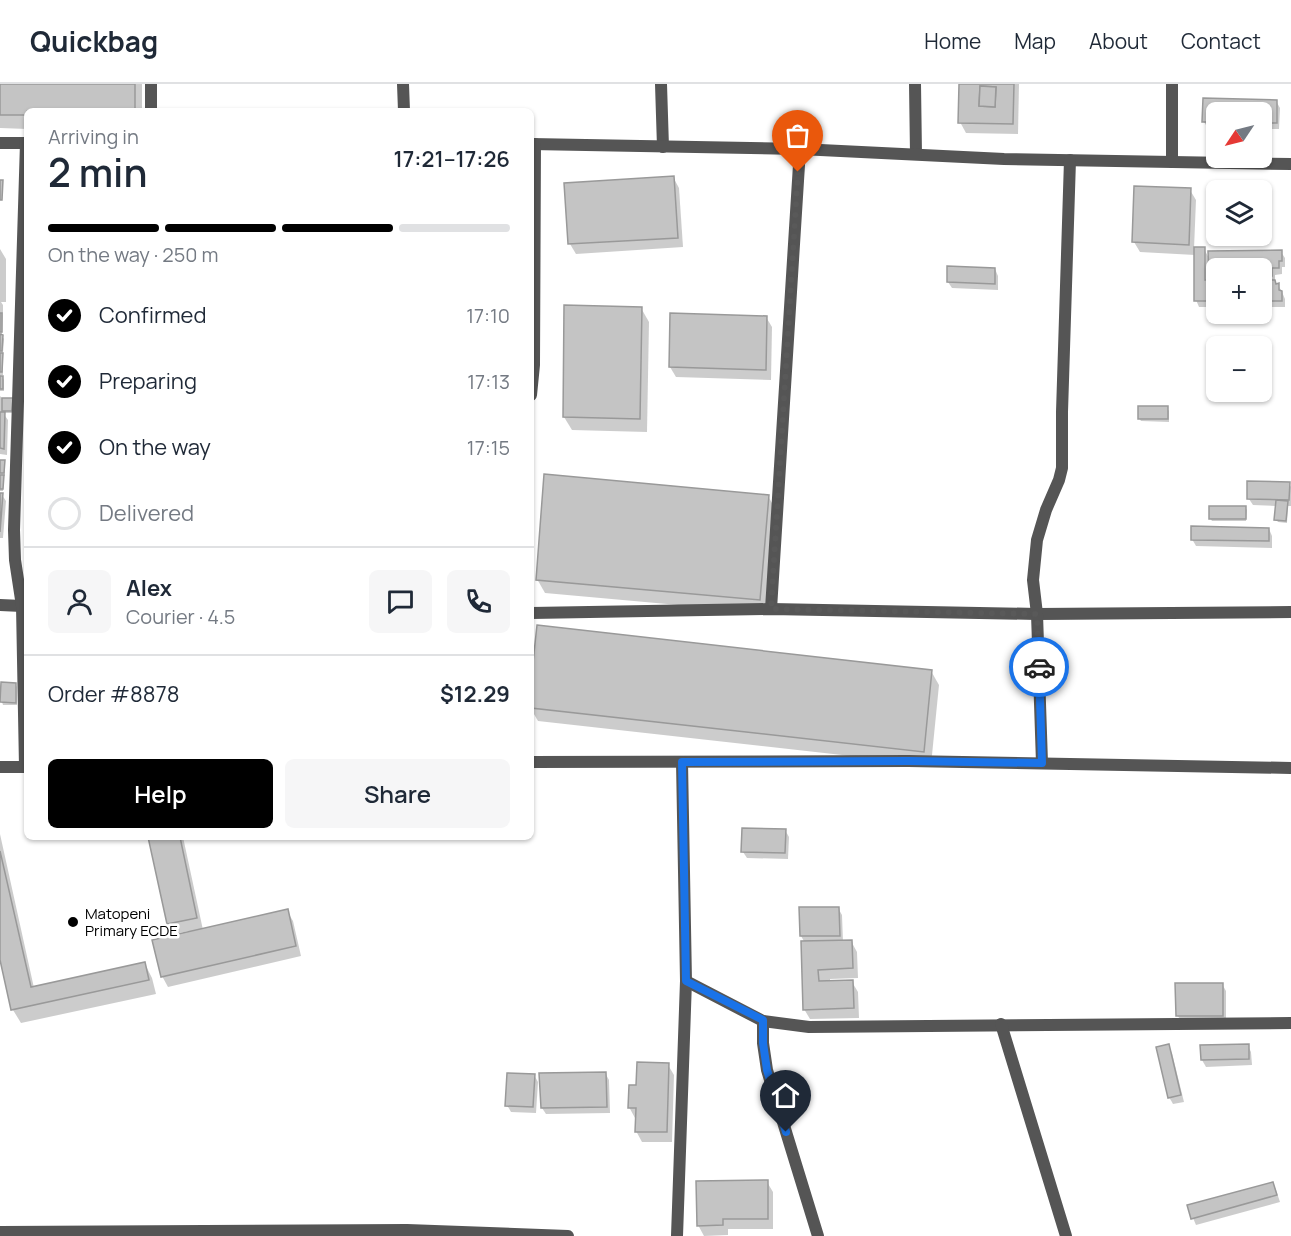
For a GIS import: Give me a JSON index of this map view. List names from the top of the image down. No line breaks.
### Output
{"places":["Matopeni Primary ECDE"],"north":"bottom left","page":{"header":"Quickbag","nav":["Home","Map","About","Contact"],"map_buttons":["+","−"],"heading":["2 min","Arriving in","17:21–17:26"],"panel":["Alex","Courier · 4.5","Order #8878","$12.29"],"bar":"On the way · 250 m","list":[["Confirmed","17:10"],["Preparing","17:13"],["On the way","17:15"],"Delivered"],"buttons":["Help","Share"]}}
